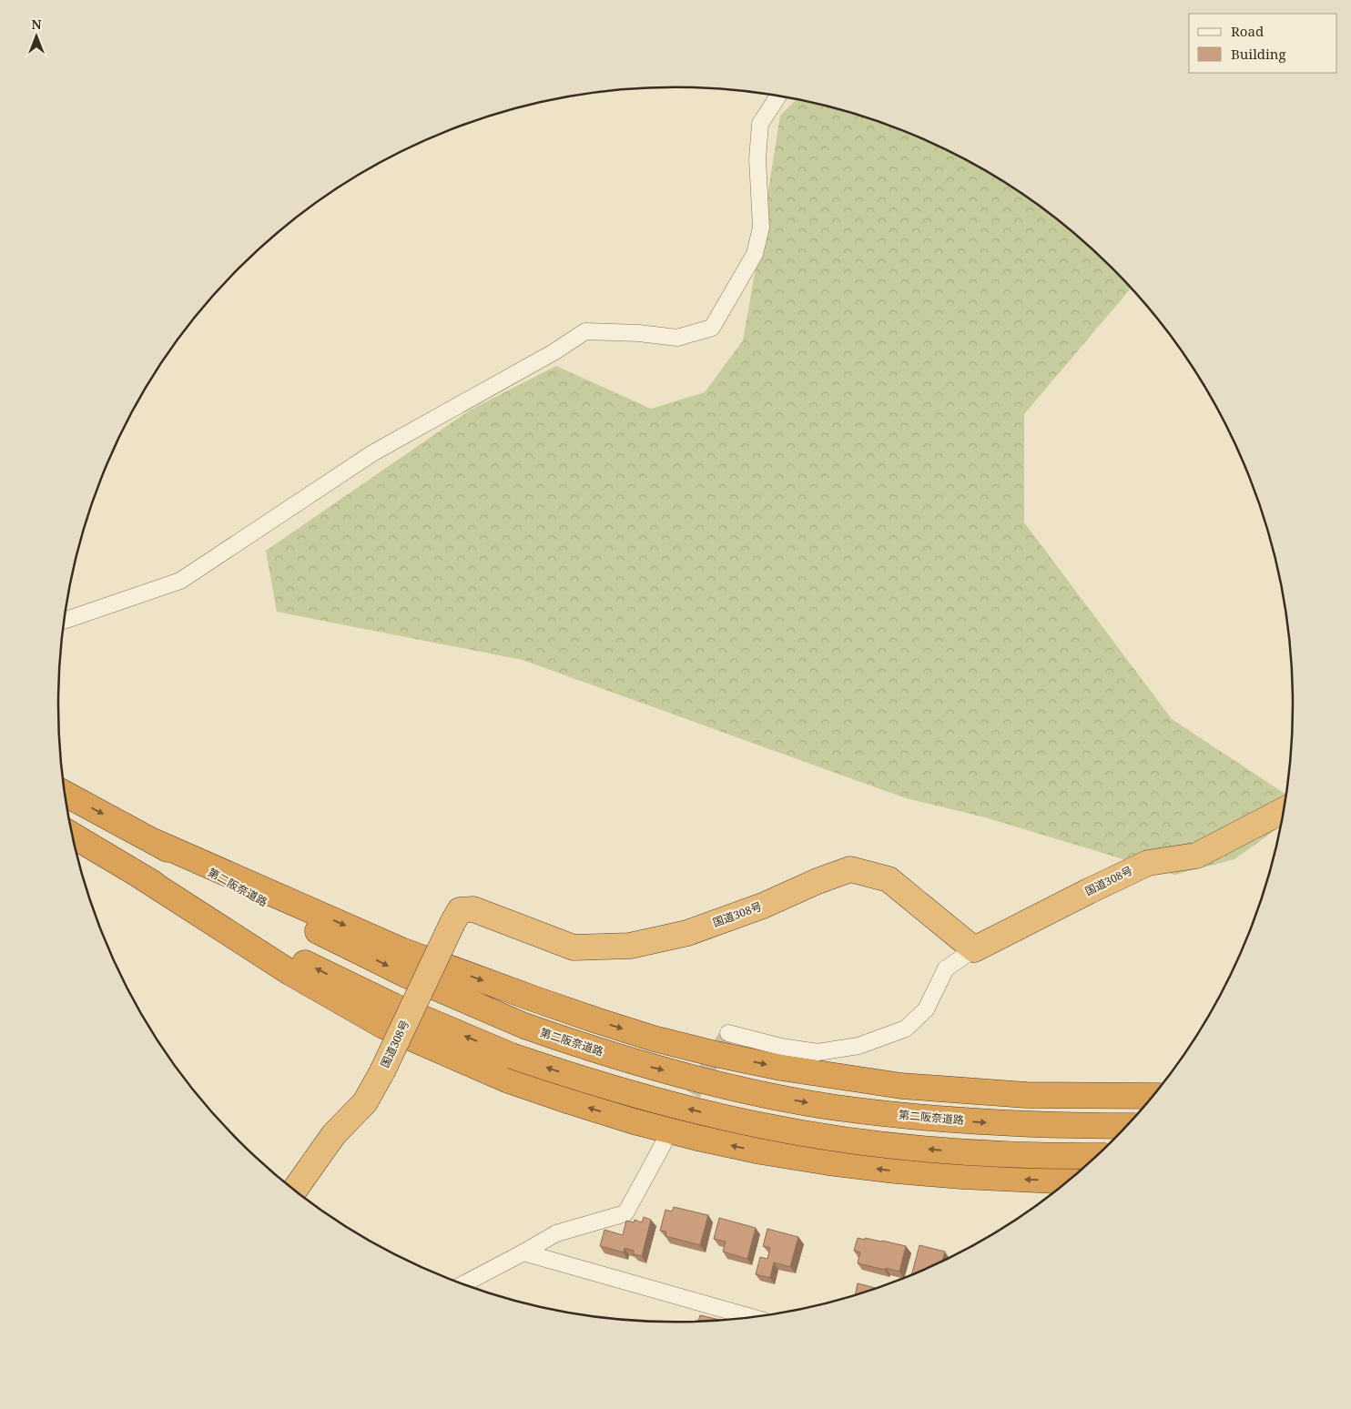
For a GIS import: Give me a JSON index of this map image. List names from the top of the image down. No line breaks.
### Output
{"streets":{"highway":["国道308号","第二阪奈道路"]},"legend":["Road","Building"],"north":"top"}
